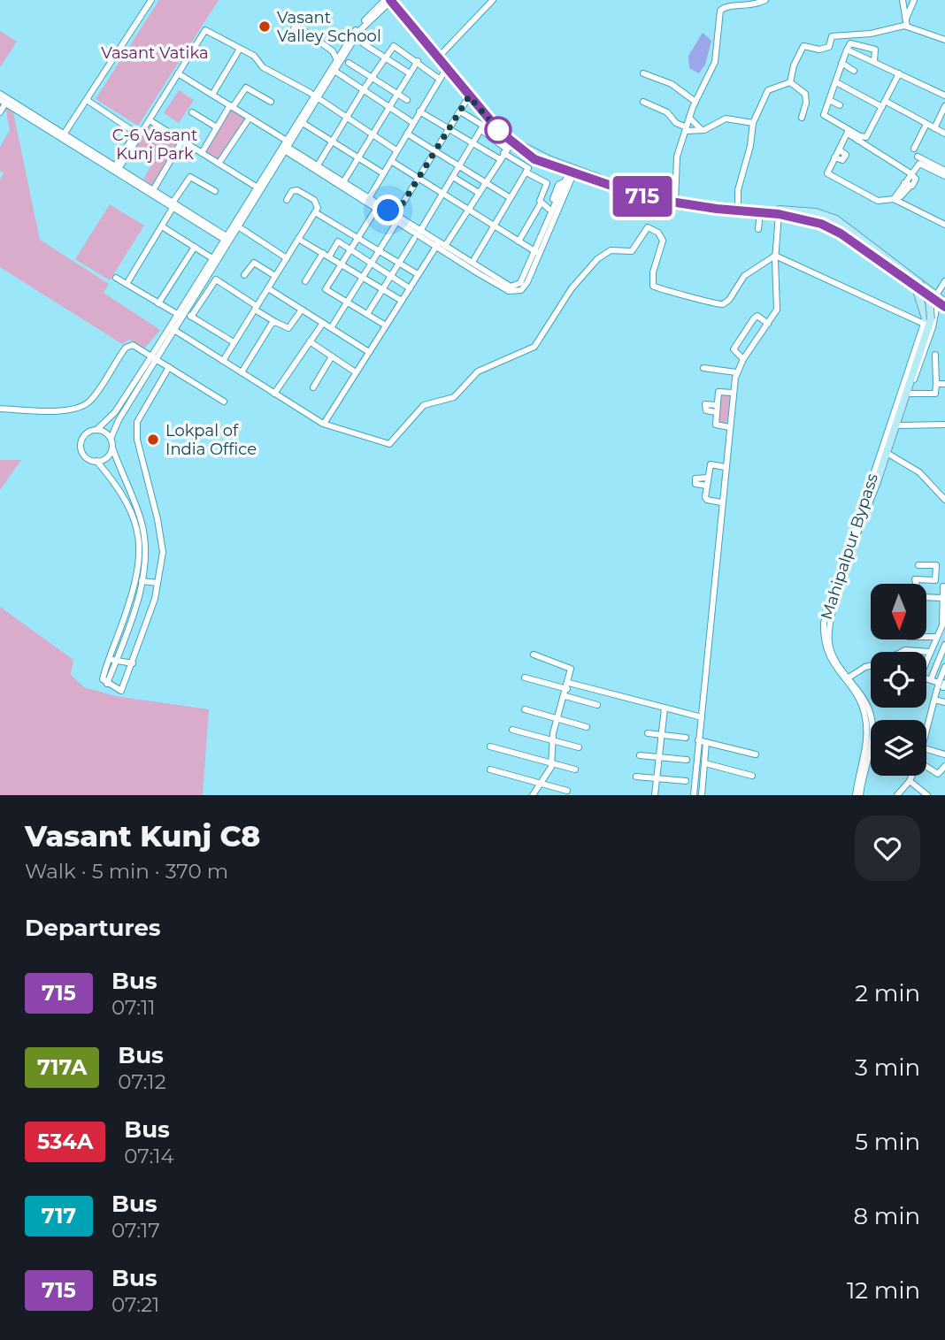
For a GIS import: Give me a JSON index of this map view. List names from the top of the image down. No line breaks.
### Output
{"streets":{"street":["Mahipalpur Bypass"]},"parks":["Vasant Vatika","C-6 Vasant Kunj Park"],"places":["Vasant Valley School","Lokpal of India Office"],"lines":["bus line 715"],"north":"bottom","page":{"on_map":"715","heading":[["Vasant Kunj C8","Walk · 5 min · 370 m"],"Departures"],"list":[{"mark":"715","name":"Bus","note":"07:11","value":"2 min"},{"mark":"717A","name":"Bus","note":"07:12","value":"3 min"},{"mark":"534A","name":"Bus","note":"07:14","value":"5 min"},{"mark":"717","name":"Bus","note":"07:17","value":"8 min"},{"mark":"715","name":"Bus","note":"07:21","value":"12 min"}]}}
